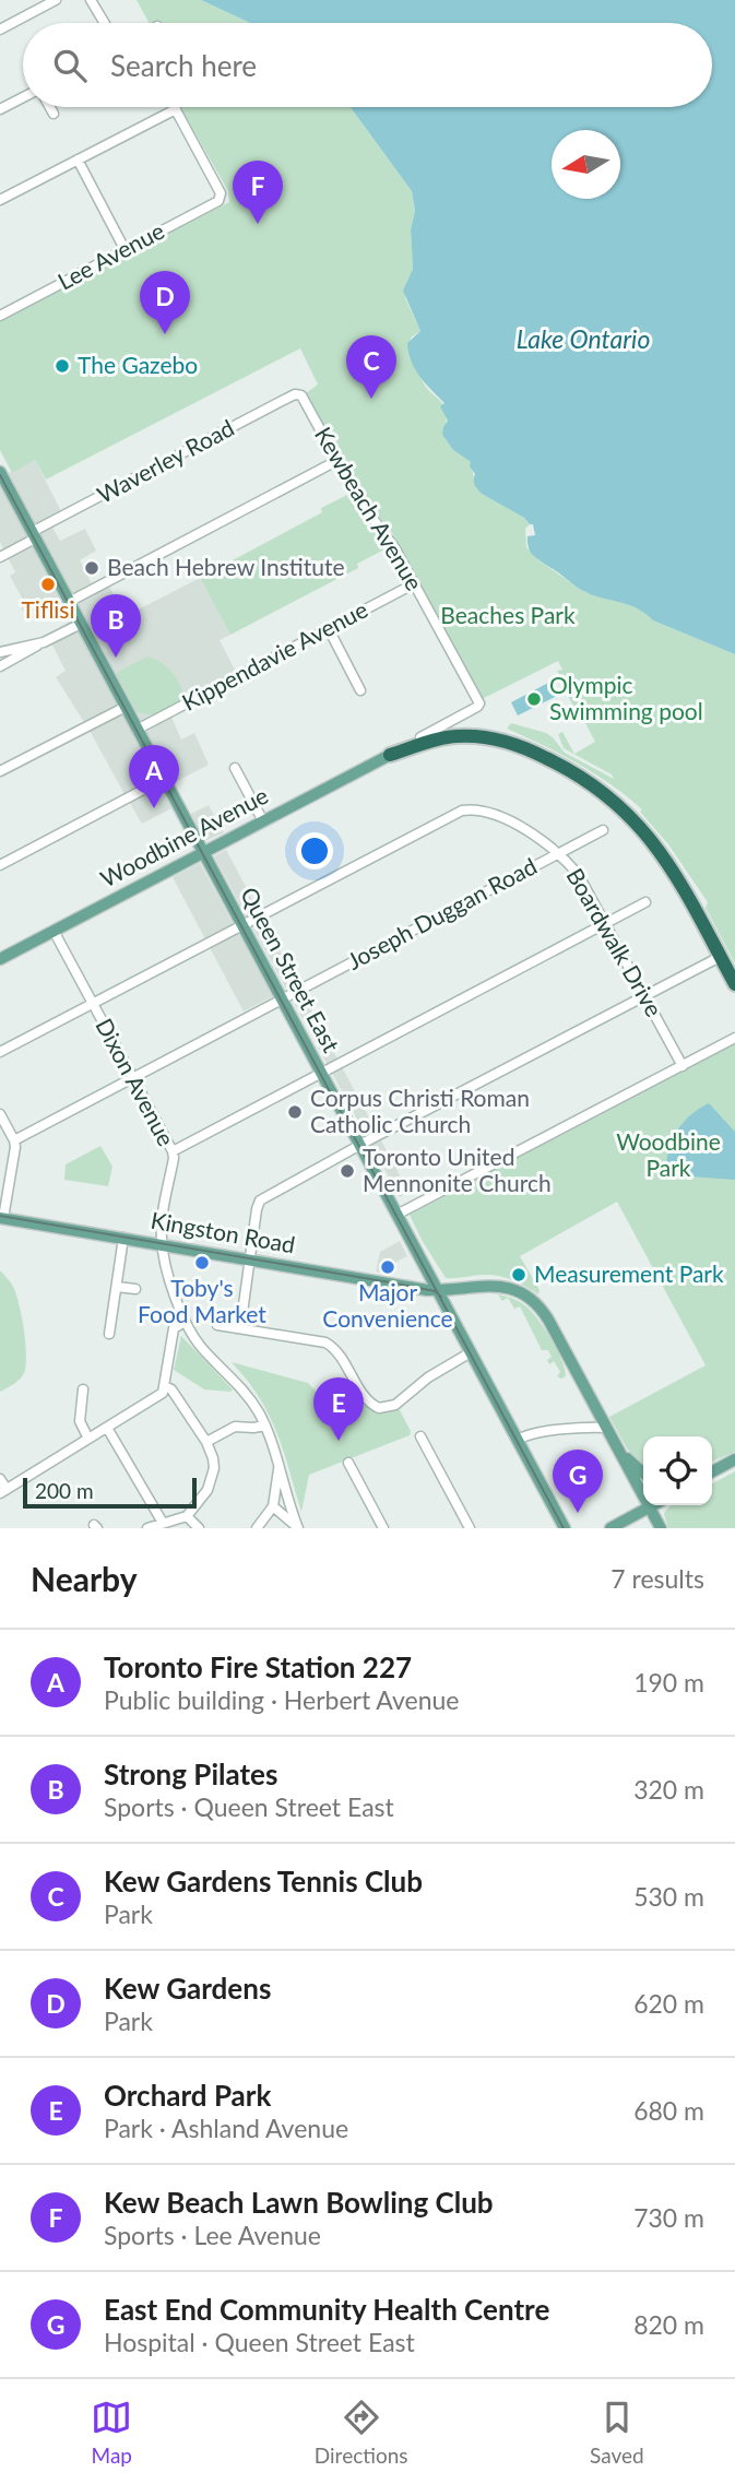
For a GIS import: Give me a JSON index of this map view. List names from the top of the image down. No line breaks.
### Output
{"streets":{"highway":["Woodbine Avenue"],"main road":["Queen Street East","Kingston Road"],"street":["Lee Avenue","Waverley Road","Kewbeach Avenue","Kippendavie Avenue","Joseph Duggan Road","Boardwalk Drive","Dixon Avenue"]},"crossings":[["Waverley Road","Kewbeach Avenue"],["Waverley Road","Queen Street East"],["Kewbeach Avenue","Kippendavie Avenue"],["Kewbeach Avenue","Woodbine Avenue"],["Kippendavie Avenue","Queen Street East"],["Woodbine Avenue","Queen Street East"],["Woodbine Avenue","Dixon Avenue"],["Joseph Duggan Road","Boardwalk Drive"],["Joseph Duggan Road","Queen Street East"],["Joseph Duggan Road","Dixon Avenue"],["Boardwalk Drive","Queen Street East"],["Boardwalk Drive","Dixon Avenue"],["Queen Street East","Kingston Road"],["Dixon Avenue","Kingston Road"]],"water":["Lake Ontario"],"parks":["Beaches Park","Woodbine Park"],"places":["The Gazebo","Beach Hebrew Institute","Tiflisi","Olympic Swimming pool","Corpus Christi Roman Catholic Church","Toronto United Mennonite Church","Toby's Food Market","Major Convenience","Measurement Park"],"scale_bar":"200 m","north":"left","page":{"search":"Search here","pins":["F","D","C","B","A","E","G"],"scale":"200 m","heading":["Nearby","7 results"],"list":[{"mark":"A","name":"Toronto Fire Station 227","note":"Public building · Herbert Avenue","value":"190 m"},{"mark":"B","name":"Strong Pilates","note":"Sports · Queen Street East","value":"320 m"},{"mark":"C","name":"Kew Gardens Tennis Club","note":"Park","value":"530 m"},{"mark":"D","name":"Kew Gardens","note":"Park","value":"620 m"},{"mark":"E","name":"Orchard Park","note":"Park · Ashland Avenue","value":"680 m"},{"mark":"F","name":"Kew Beach Lawn Bowling Club","note":"Sports · Lee Avenue","value":"730 m"},{"mark":"G","name":"East End Community Health Centre","note":"Hospital · Queen Street East","value":"820 m"}],"nav":["Map","Directions","Saved"]}}
